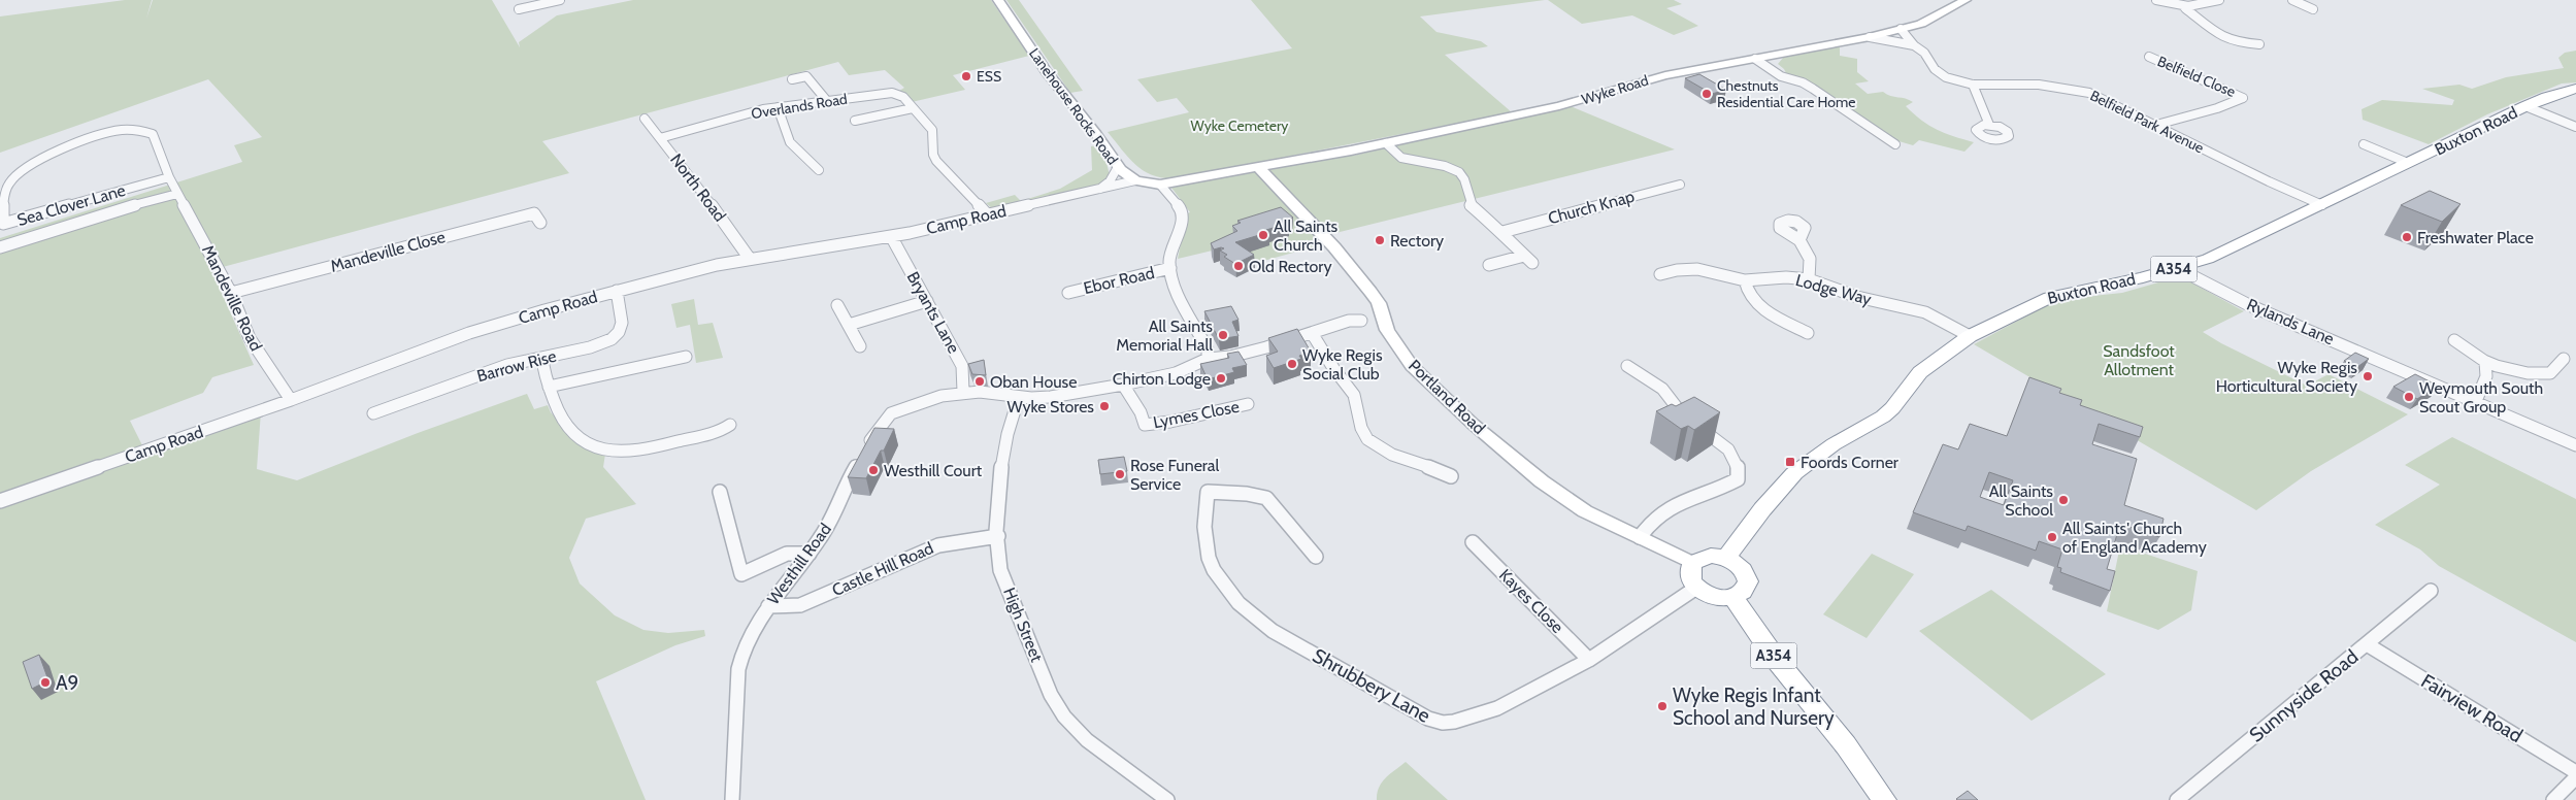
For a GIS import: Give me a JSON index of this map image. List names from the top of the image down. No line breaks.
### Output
{"streets":{"highway":["Buxton Road","A354"],"main road":["Wyke Road","Lanehouse Rocks Road","Portland Road"],"street":["Belfield Close","Overlands Road","Belfield Park Avenue","North Road","Sea Clover Lane","Church Knap","Camp Road","Mandeville Close","Ebor Road","Lodge Way","Mandeville Road","Bryants Lane","Rylands Lane","Barrow Rise","Lymes Close","Westhill Road","Castle Hill Road","Kayes Close","High Street","Shrubbery Lane","Sunnyside Road","Fairview Road"]},"crossings":[["Belfield Close","Belfield Park Avenue"],["Wyke Road","Belfield Park Avenue"],["Wyke Road","Portland Road"],["Overlands Road","North Road"],["Lanehouse Rocks Road","Camp Road"],["Belfield Park Avenue","Buxton Road"],["Buxton Road","A354"],["Buxton Road","Lodge Way"],["Buxton Road","Rylands Lane"],["Buxton Road","Portland Road"],["Buxton Road","Shrubbery Lane"],["North Road","Camp Road"],["Sea Clover Lane","Mandeville Road"],["Camp Road","Mandeville Road"],["Camp Road","Bryants Lane"],["Camp Road","Barrow Rise"],["Mandeville Close","Mandeville Road"],["A354","Portland Road"],["A354","Shrubbery Lane"],["Bryants Lane","Westhill Road"],["Portland Road","Shrubbery Lane"],["Lymes Close","Westhill Road"],["Westhill Road","Castle Hill Road"],["Westhill Road","High Street"],["Castle Hill Road","High Street"],["Kayes Close","Shrubbery Lane"],["Sunnyside Road","Fairview Road"]],"parks":["Wyke Cemetery","Sandsfoot Allotment"],"places":{"other":["ESS","Chestnuts Residential Care Home","All Saints Church","Freshwater Place","Rectory","Old Rectory","All Saints Memorial Hall","Wyke Regis Social Club","Wyke Regis Horticultural Society","Chirton Lodge","Oban House","Weymouth South Scout Group","Wyke Stores","Westhill Court","Rose Funeral Service","All Saints School","All Saints' Church of England Academy","A9","Wyke Regis Infant School and Nursery"],"transit":["Foords Corner"]}}
